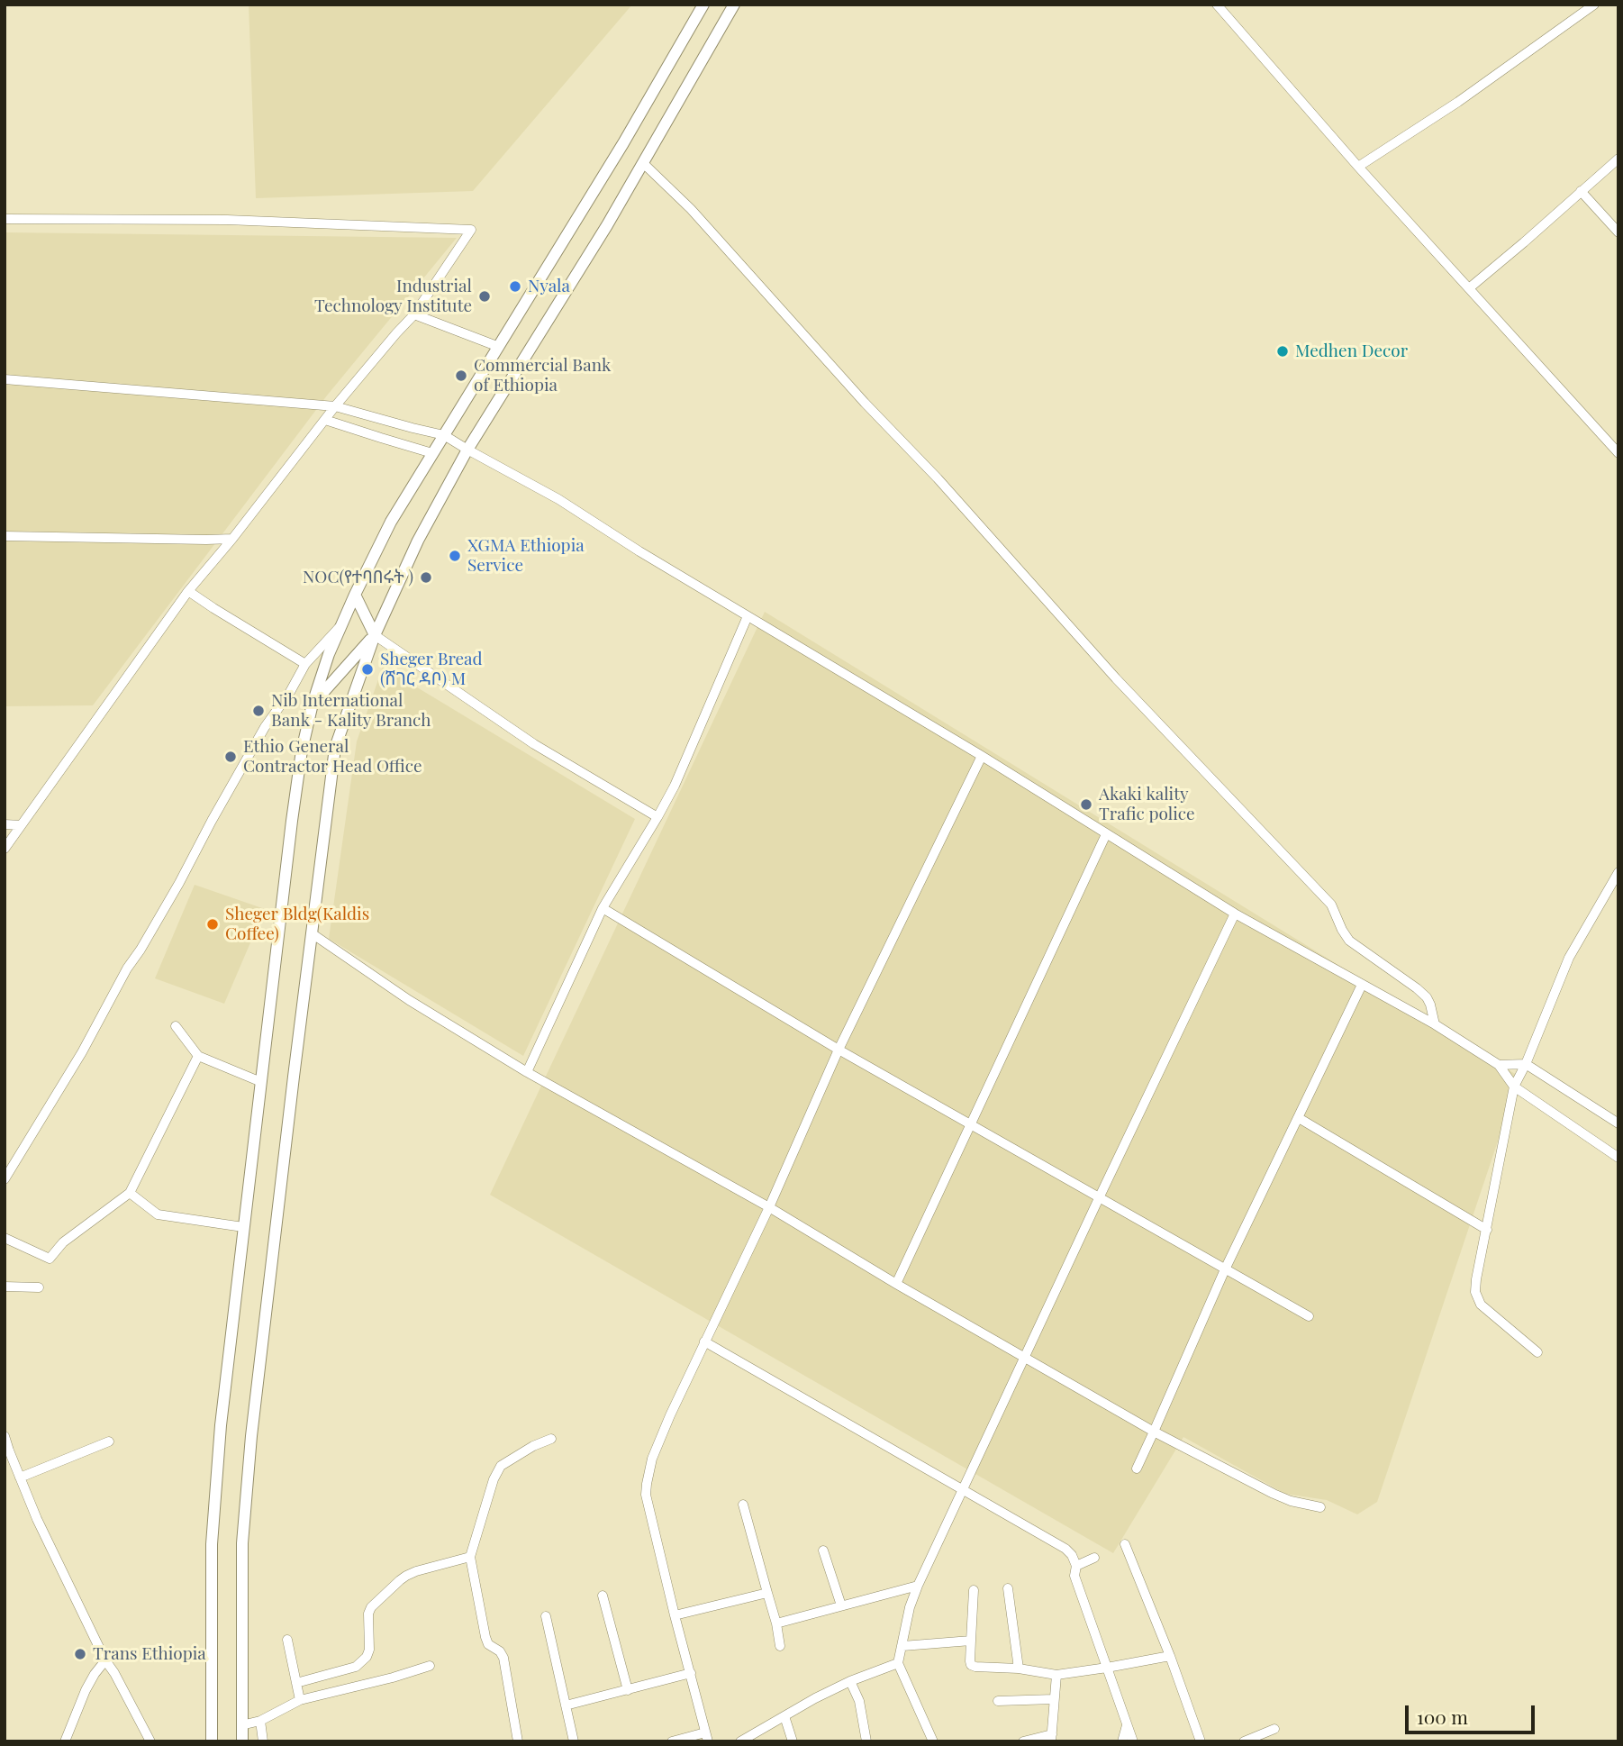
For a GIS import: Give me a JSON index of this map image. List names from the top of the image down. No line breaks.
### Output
{"places":["Nyala","Industrial Technology Institute","Medhen Decor","Commercial Bank of Ethiopia","XGMA Ethiopia Service","NOC(የተባበሩት )","Sheger Bread (ሸገር ዳቦ) M","Nib International Bank - Kality Branch","Ethio General Contractor Head Office","Akaki kality Trafic police","Sheger Bldg(Kaldis Coffee)","Trans Ethiopia"],"scale_bar":"100 m"}
